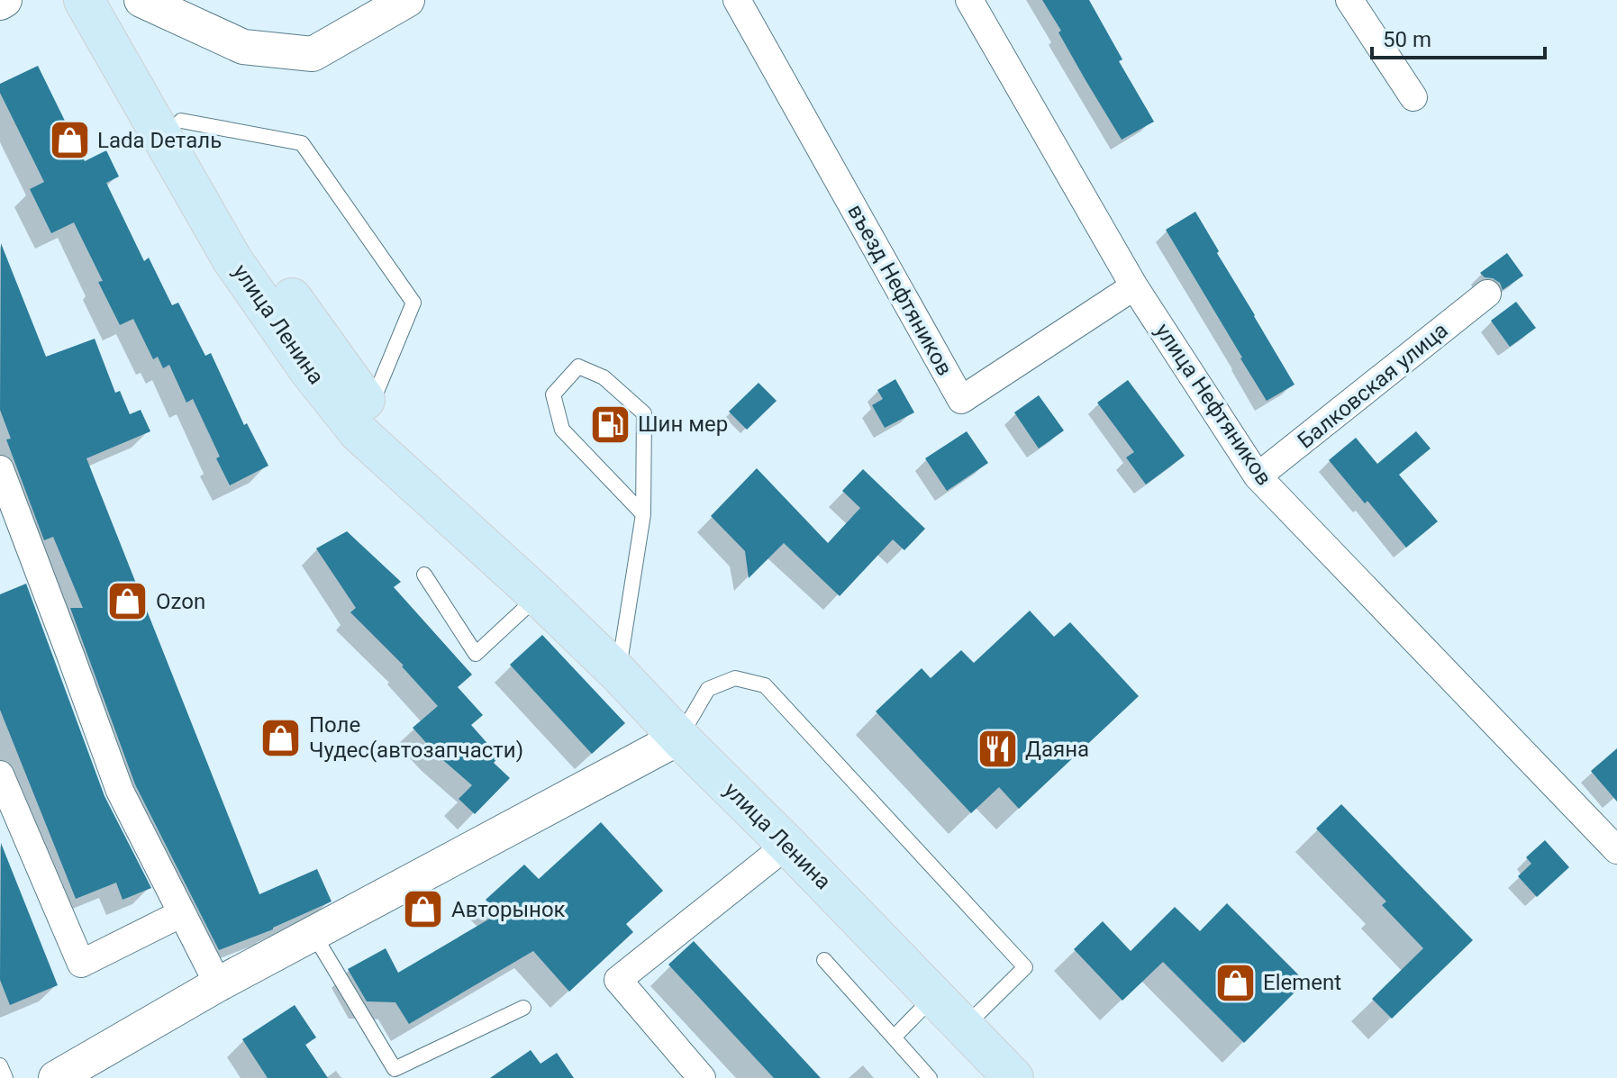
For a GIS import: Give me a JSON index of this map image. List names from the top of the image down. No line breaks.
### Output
{"streets":{"main road":["улица Ленина"],"street":["въезд Нефтяников","Балковская улица","улица Нефтяников"]},"crossings":[["въезд Нефтяников","улица Нефтяников"],["Балковская улица","улица Нефтяников"]],"places":{"shop":["Lada Dеталь","Ozon","Поле Чудес(автозапчасти)","Авторынок","Element"],"fuel station":["Шин мер"],"restaurant":["Даяна"]},"scale_bar":"50 m"}
